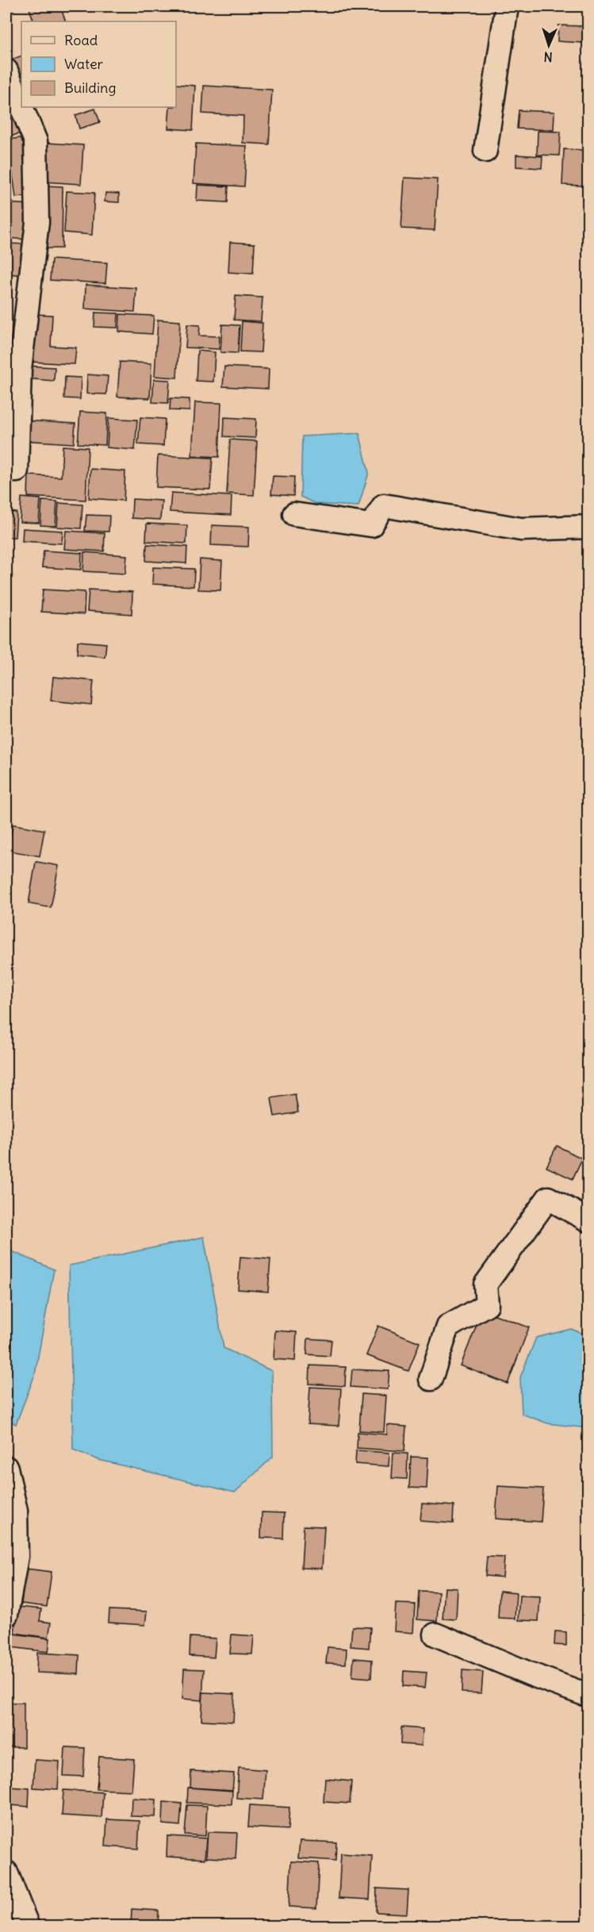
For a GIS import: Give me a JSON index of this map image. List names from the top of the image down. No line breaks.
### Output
{"legend":["Road","Water","Building"],"north":"bottom"}
